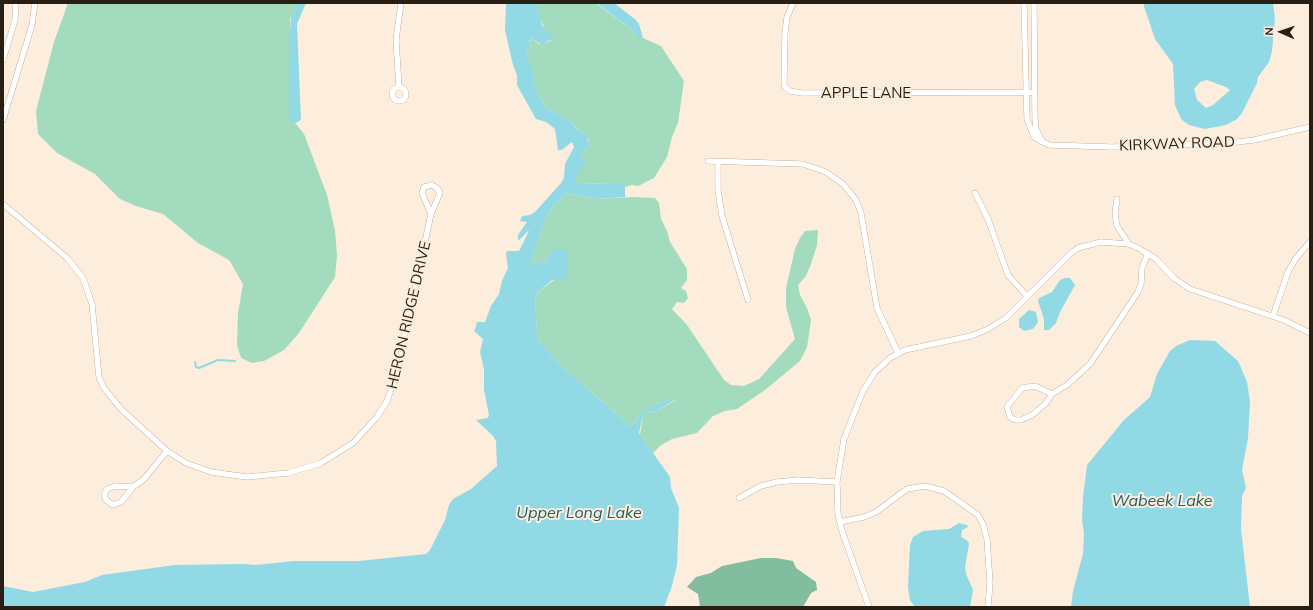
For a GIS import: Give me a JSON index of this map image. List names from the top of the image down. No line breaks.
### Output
{"streets":{"street":["APPLE LANE","KIRKWAY ROAD","HERON RIDGE DRIVE"]},"water":["Wabeek Lake","Upper Long Lake"],"north":"left"}
